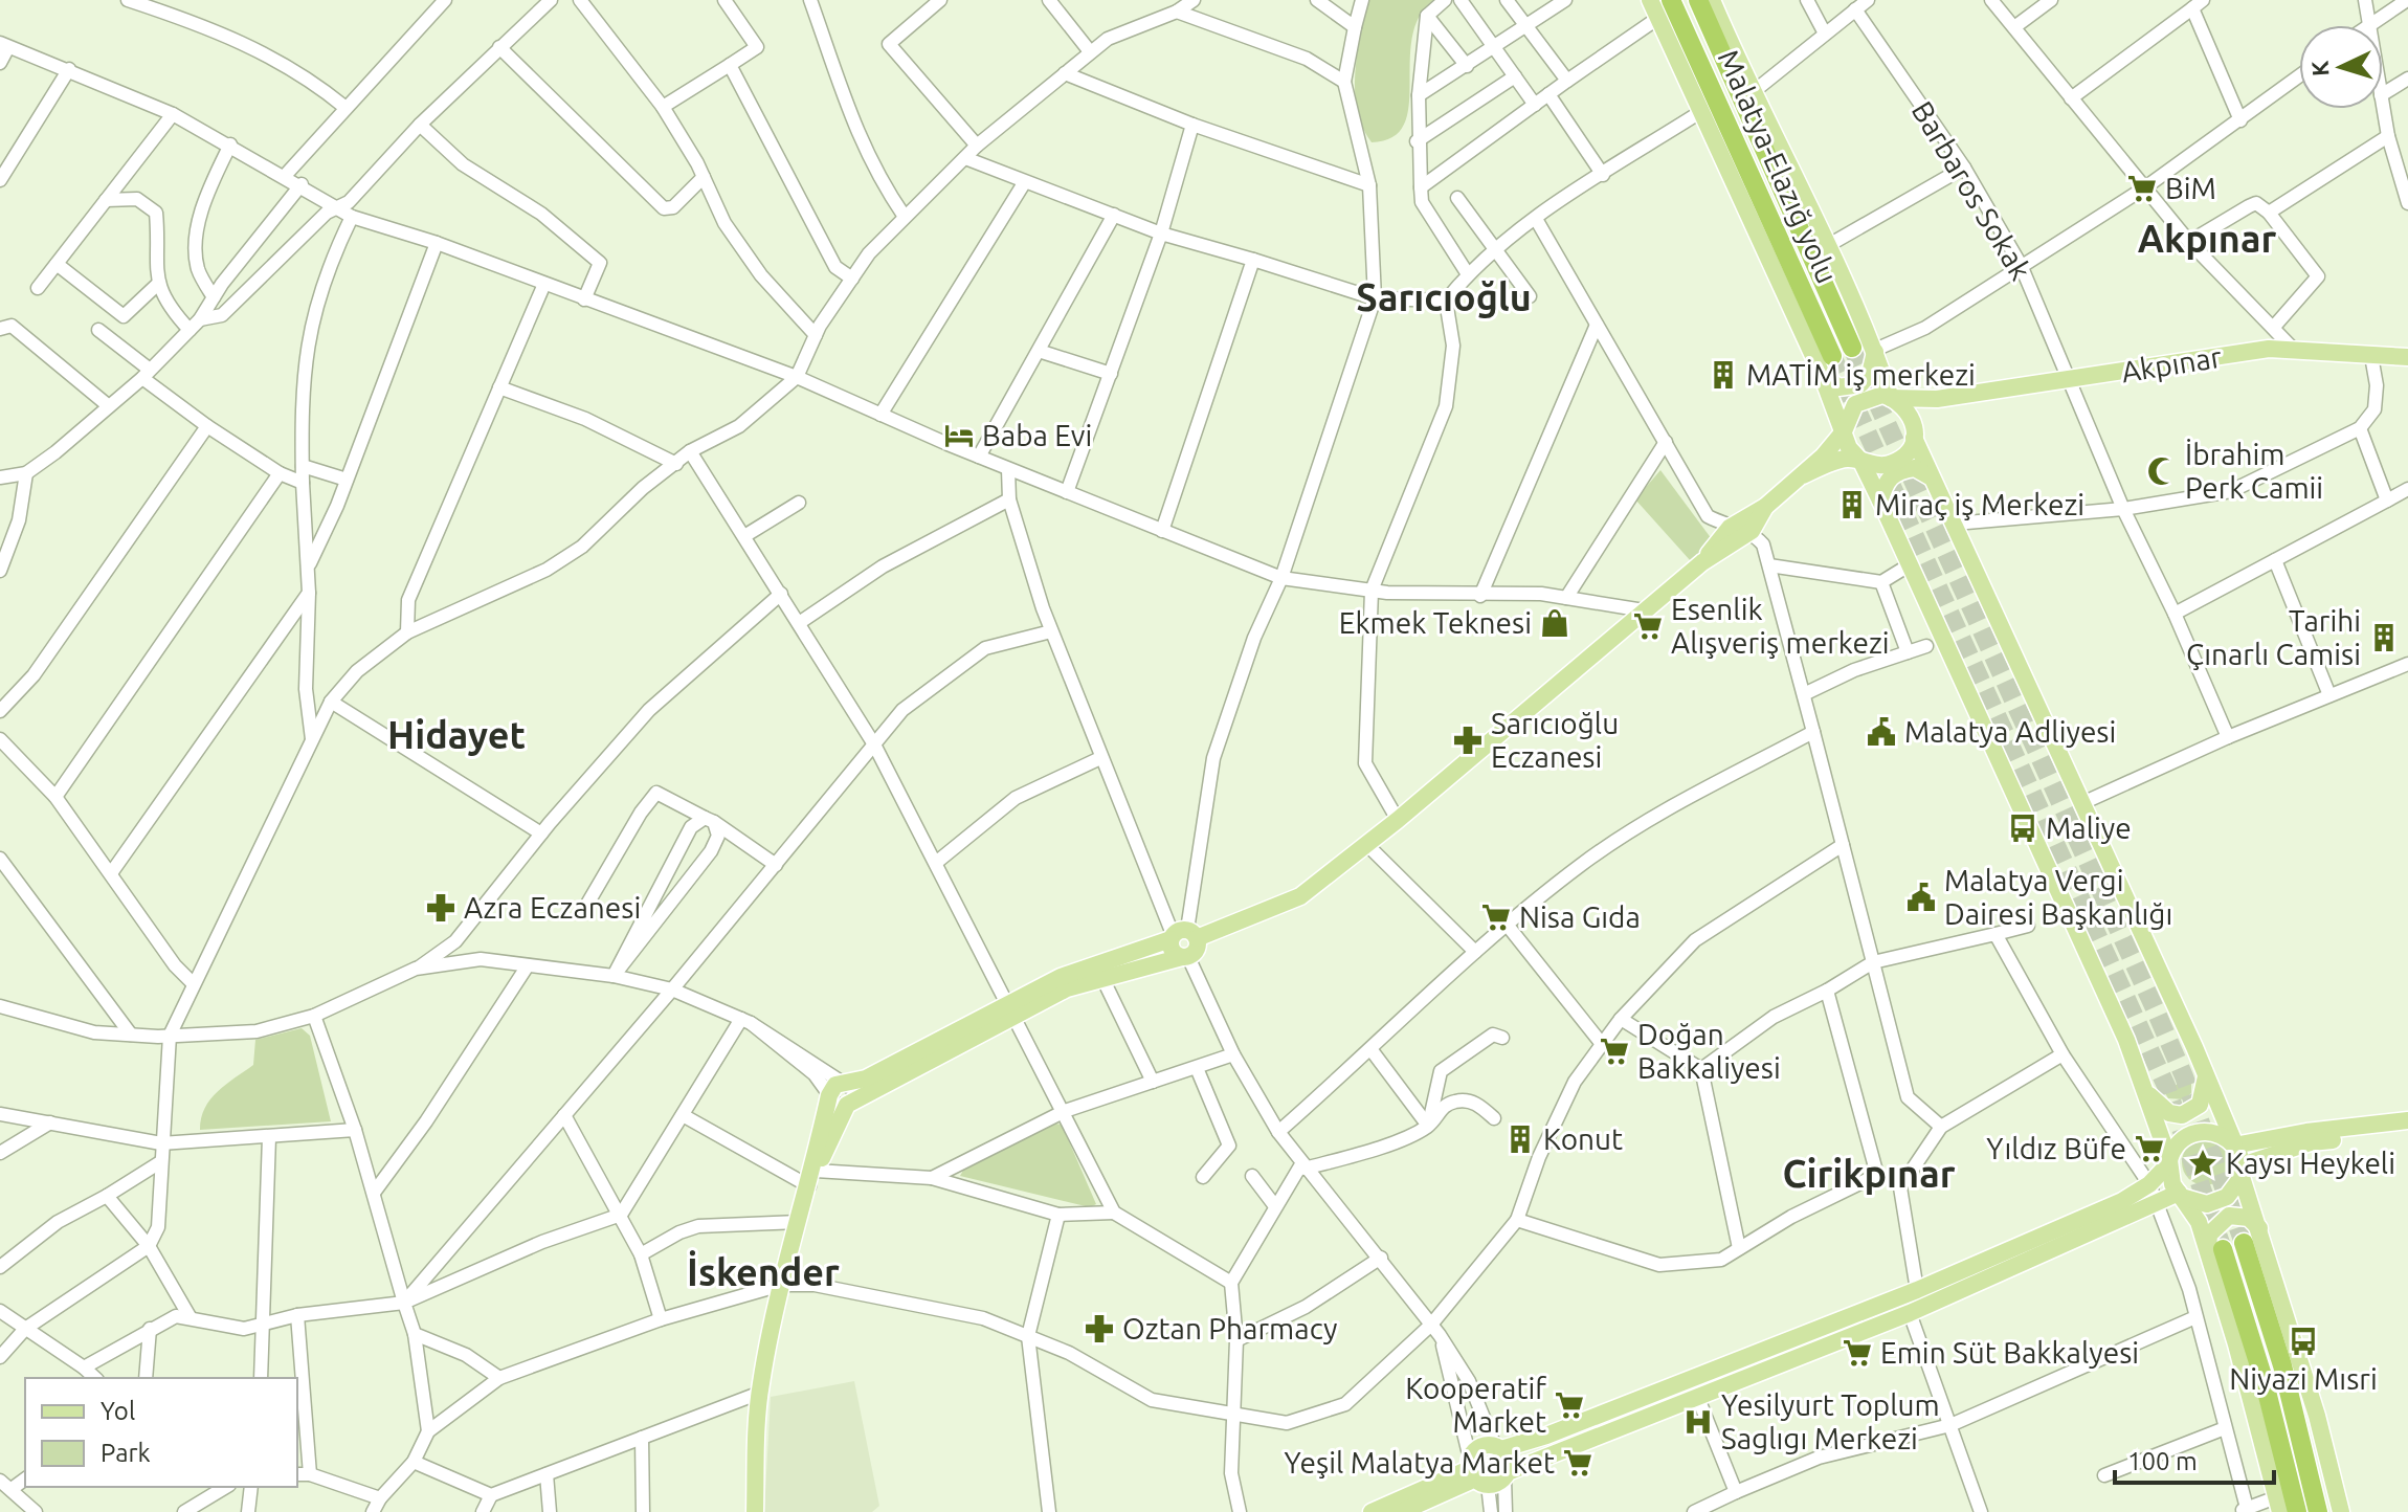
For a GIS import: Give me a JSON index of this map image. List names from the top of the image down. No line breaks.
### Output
{"streets":{"highway":["Malatya-Elazığ yolu"],"main road":["Akpınar"],"street":["Barbaros Sokak"]},"crossings":[["Barbaros Sokak","Akpınar"]],"districts":["Akpınar","Sarıcıoğlu","Hidayet","Cirikpınar","İskender"],"places":{"supermarket":["BiM","Esenlik Alışveriş merkezi","Nisa Gıda","Doğan Bakkaliyesi","Yıldız Büfe","Emin Süt Bakkalyesi","Kooperatif Market","Yeşil Malatya Market"],"building":["MATİM iş merkezi","Miraç iş Merkezi","Tarihi Çınarlı Camisi","Konut"],"hotel":["Baba Evi"],"mosque":["İbrahim Perk Camii"],"shop":["Ekmek Teknesi"],"public building":["Malatya Adliyesi","Malatya Vergi Dairesi Başkanlığı"],"pharmacy":["Sarıcıoğlu Eczanesi","Azra Eczanesi","Oztan Pharmacy"],"bus stop":["Maliye","Niyazi Mısri"],"place":["Kaysı Heykeli"],"hospital":["Yesilyurt Toplum Saglıgı Merkezi"]},"legend":["Yol","Park"],"scale_bar":"100 m","north":"left"}
